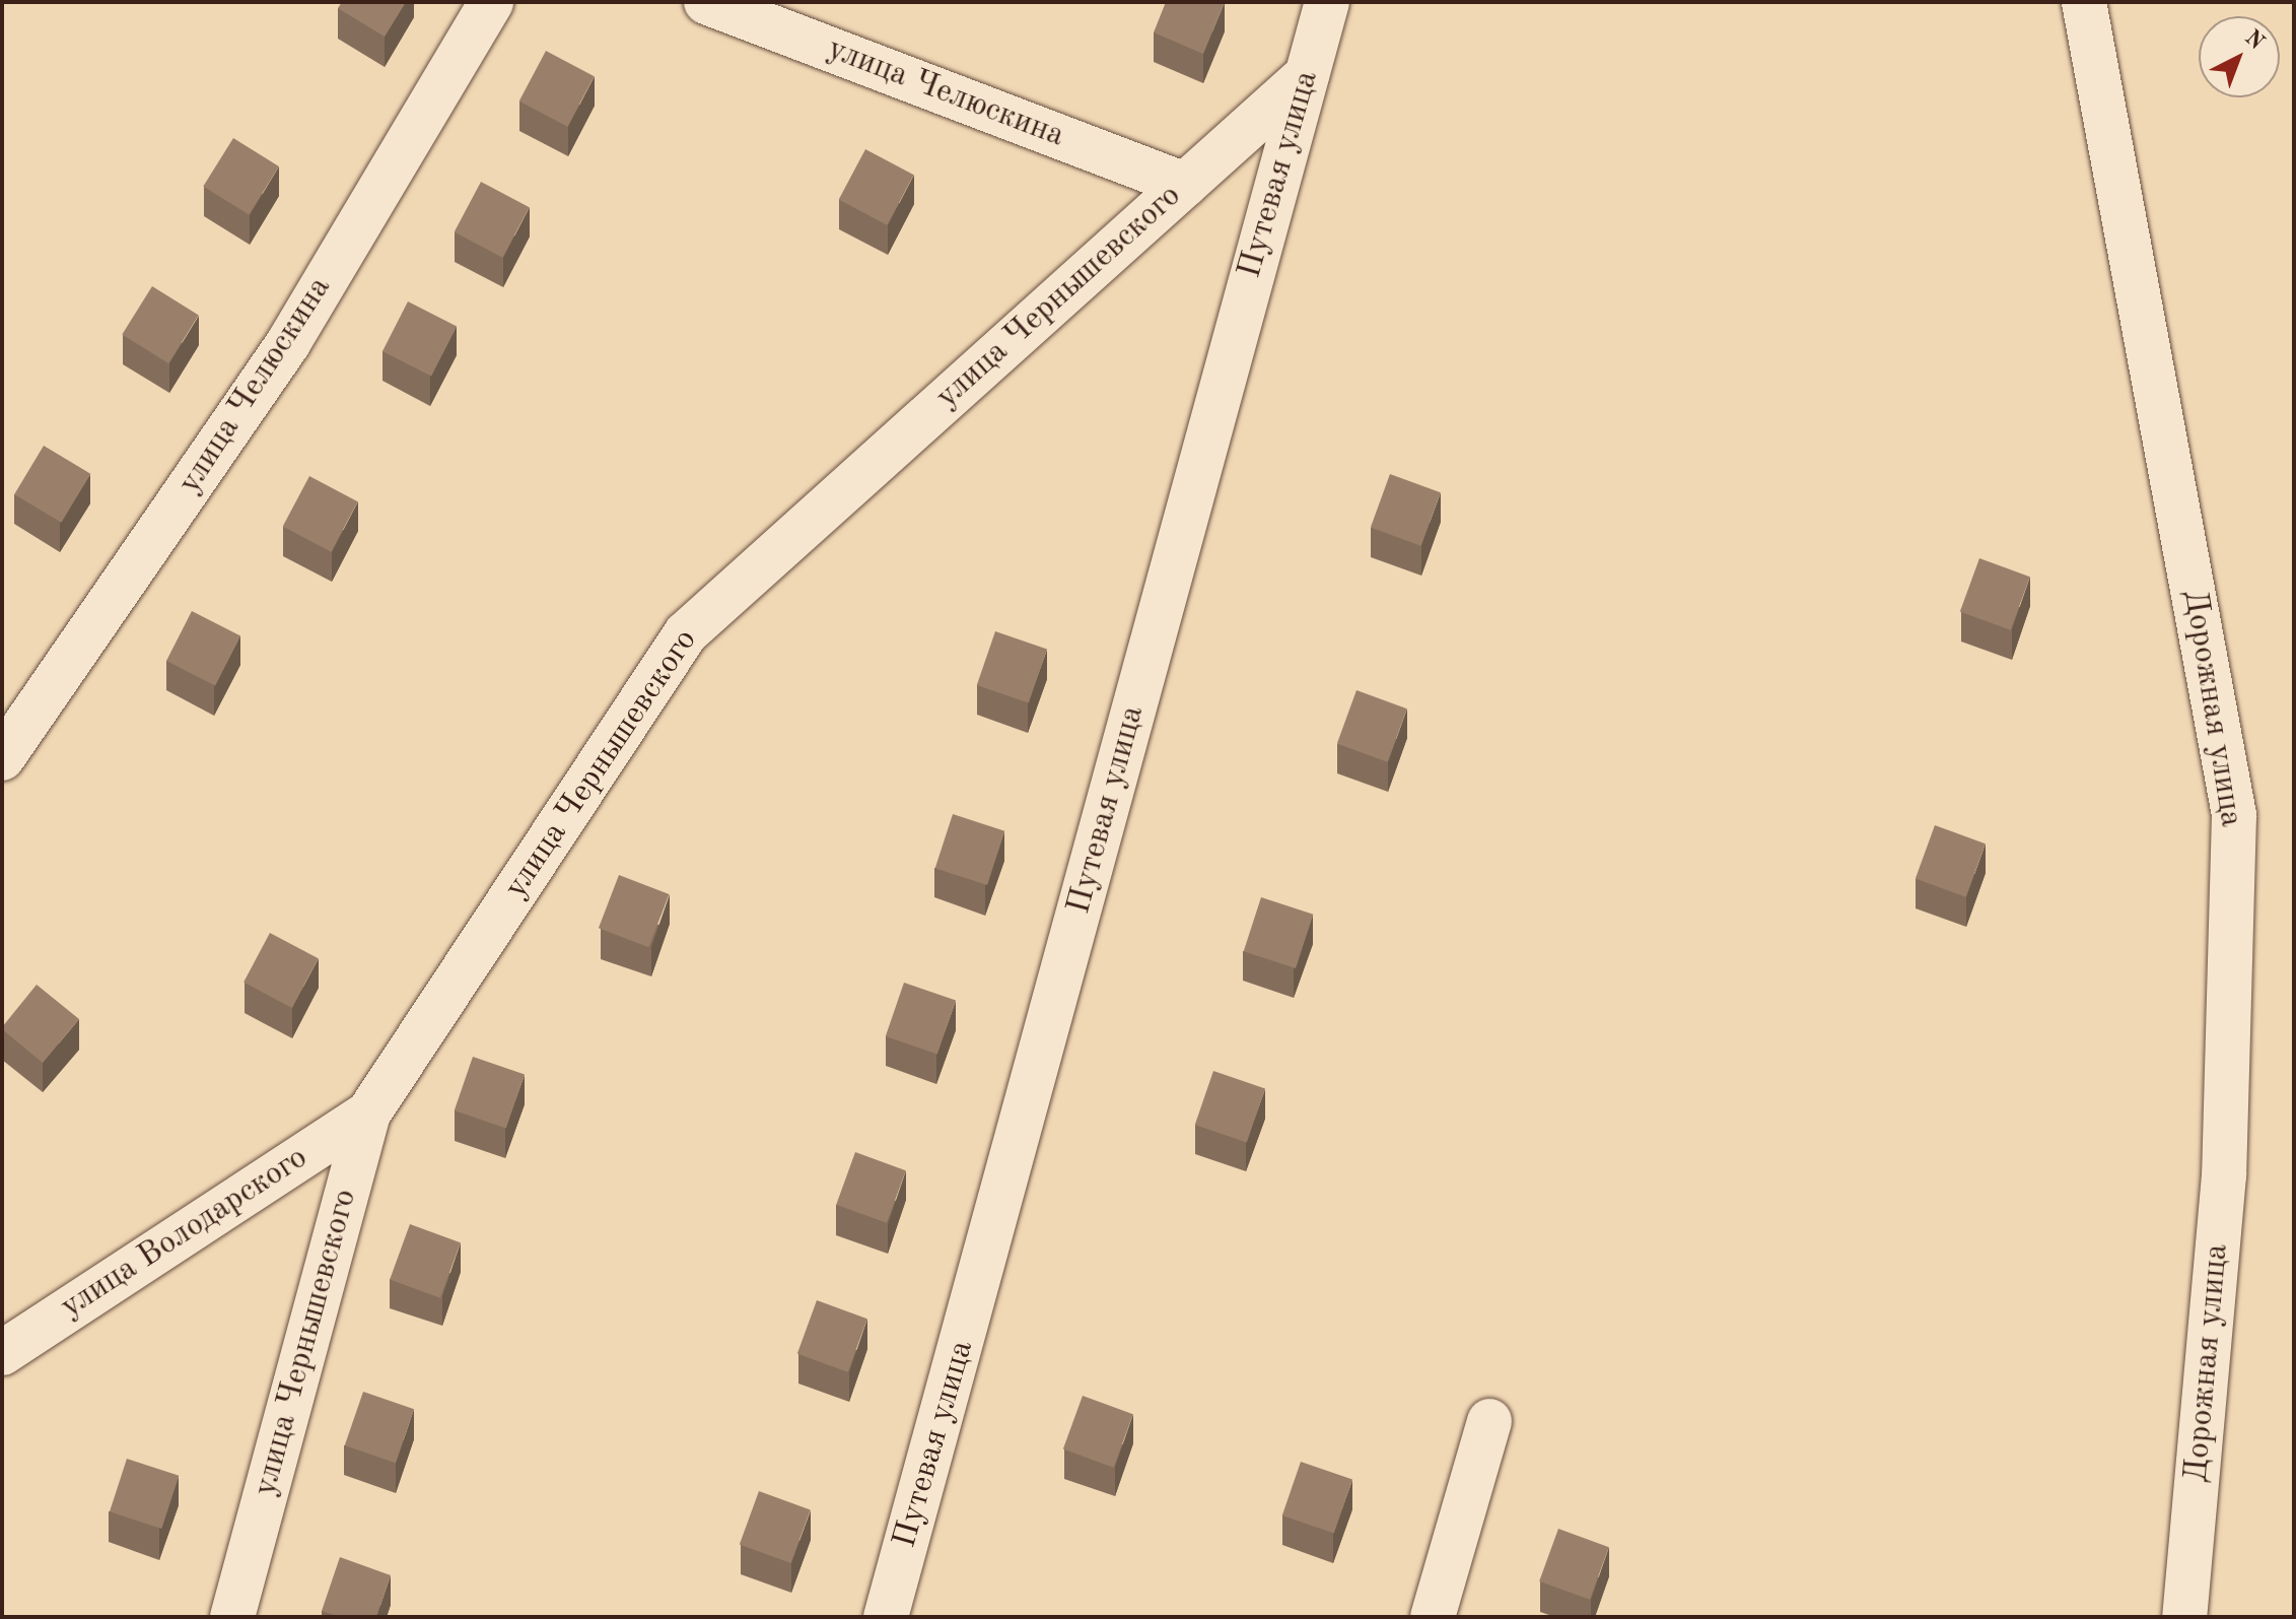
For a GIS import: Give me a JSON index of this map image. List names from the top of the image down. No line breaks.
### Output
{"streets":{"street":["улица Челюскина","Путевая улица","улица Чернышевского","Дорожная улица","улица Володарского"]},"crossings":[["улица Челюскина","улица Чернышевского"],["Путевая улица","улица Чернышевского"],["улица Чернышевского","улица Володарского"]],"north":"top right"}
